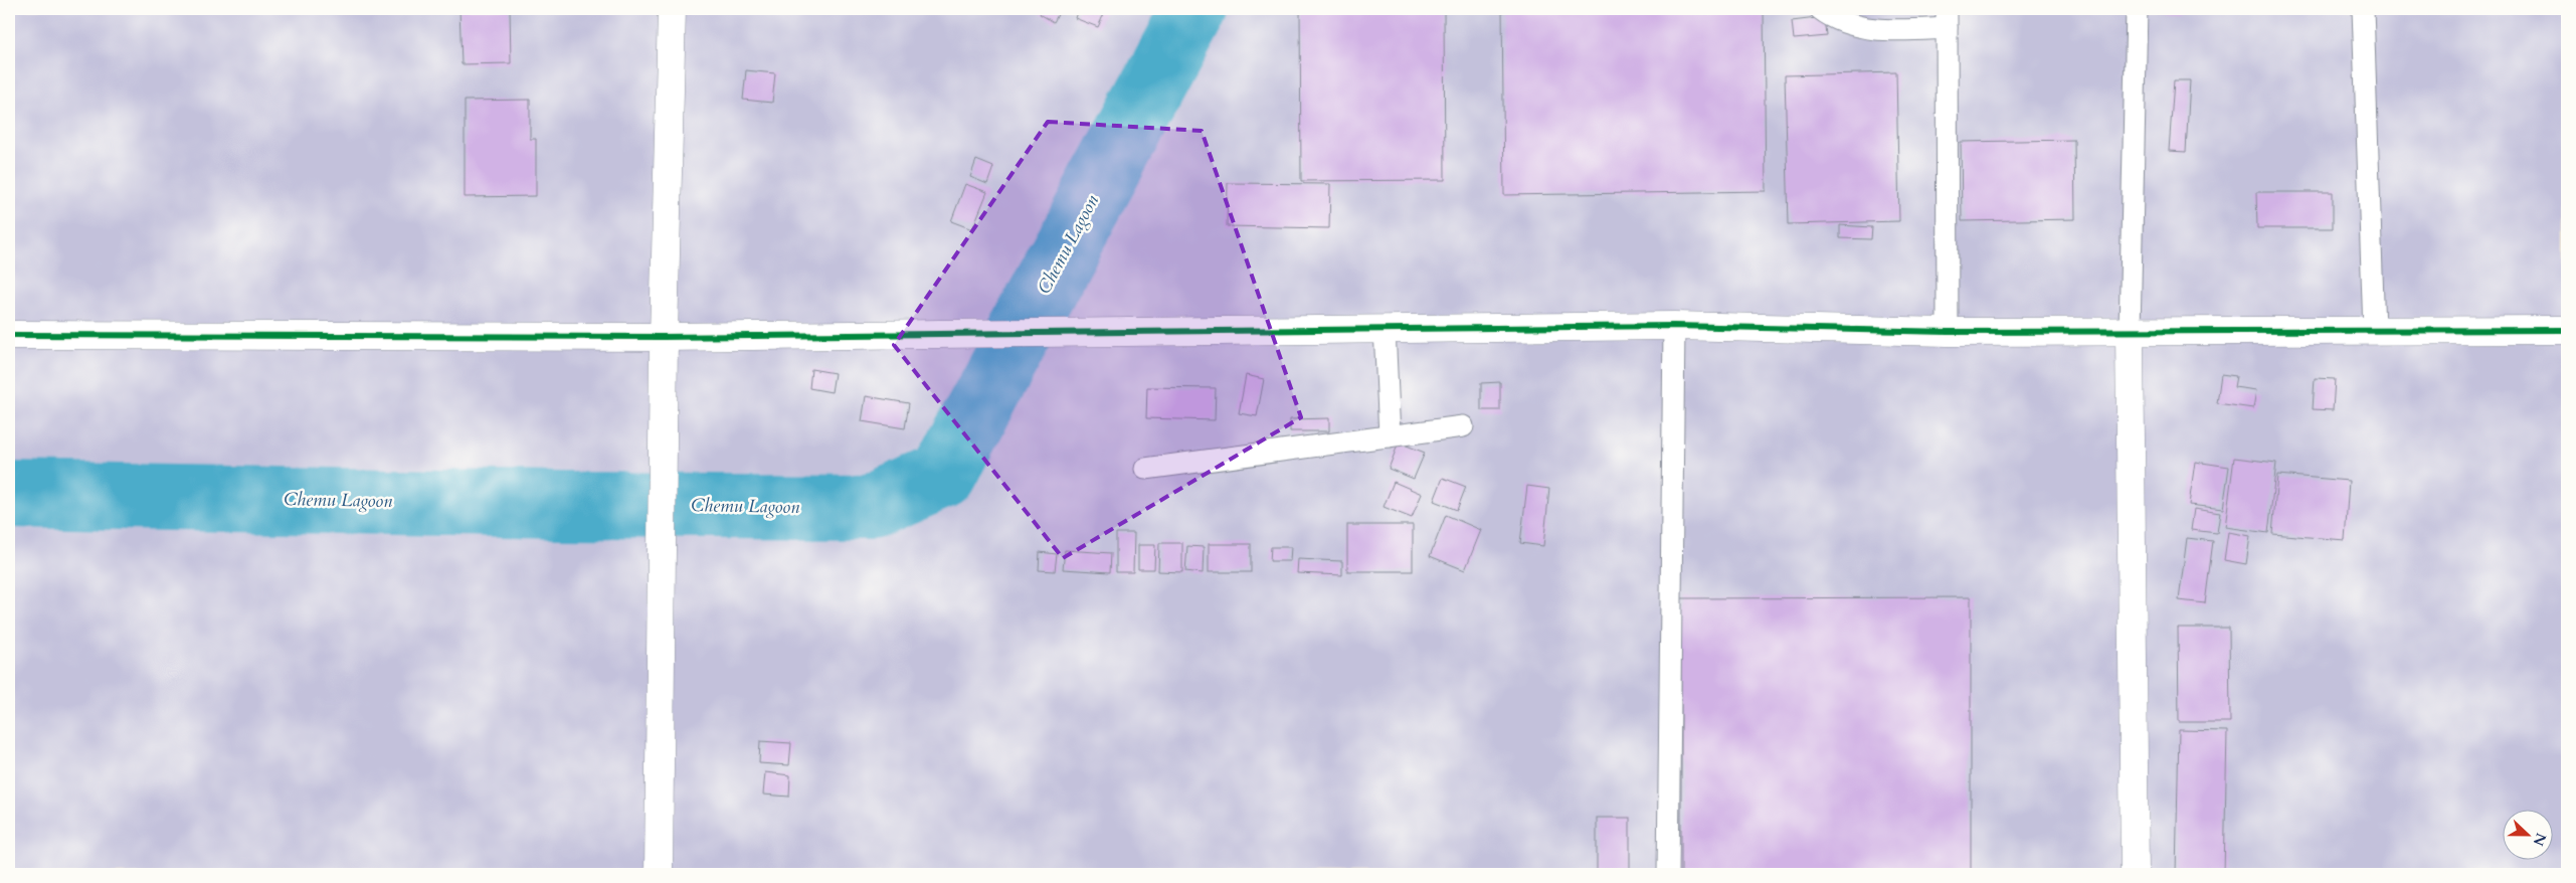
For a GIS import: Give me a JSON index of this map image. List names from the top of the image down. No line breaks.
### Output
{"water":["Chemu Lagoon"],"north":"right"}
